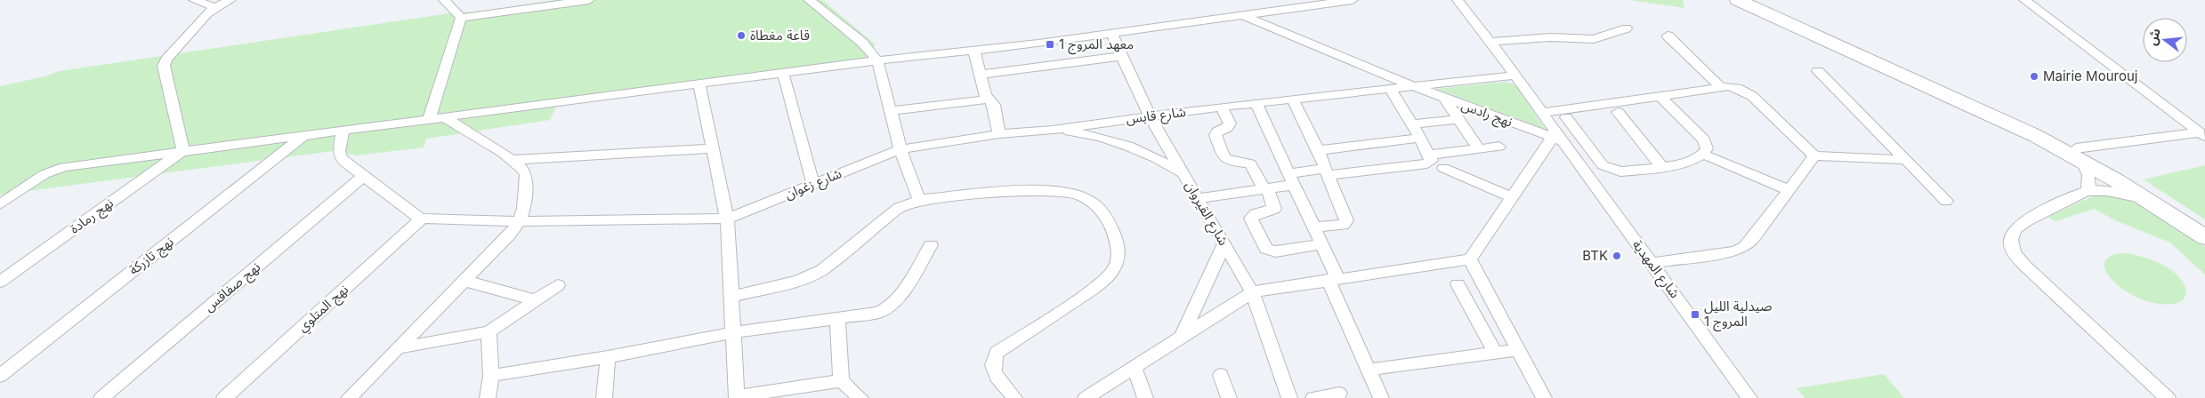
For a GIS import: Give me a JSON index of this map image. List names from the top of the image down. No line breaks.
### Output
{"streets":{"street":["نهج رادس","شارع قابس","شارع زغوان","شارع القيروان","نهج رمادة","نهج تازركة","شارع المهدية","نهج صفاقس","نهج المتلوي"]},"crossings":[["نهج رادس","شارع قابس"],["نهج رادس","شارع المهدية"],["شارع قابس","شارع زغوان"],["شارع قابس","شارع القيروان"],["شارع قابس","شارع المهدية"]],"places":{"other":["قاعة مغطاة","Mairie Mourouj","BTK"],"transit":["معهد المروج 1","صيدلية الليل المروج 1"]},"north":"left"}
